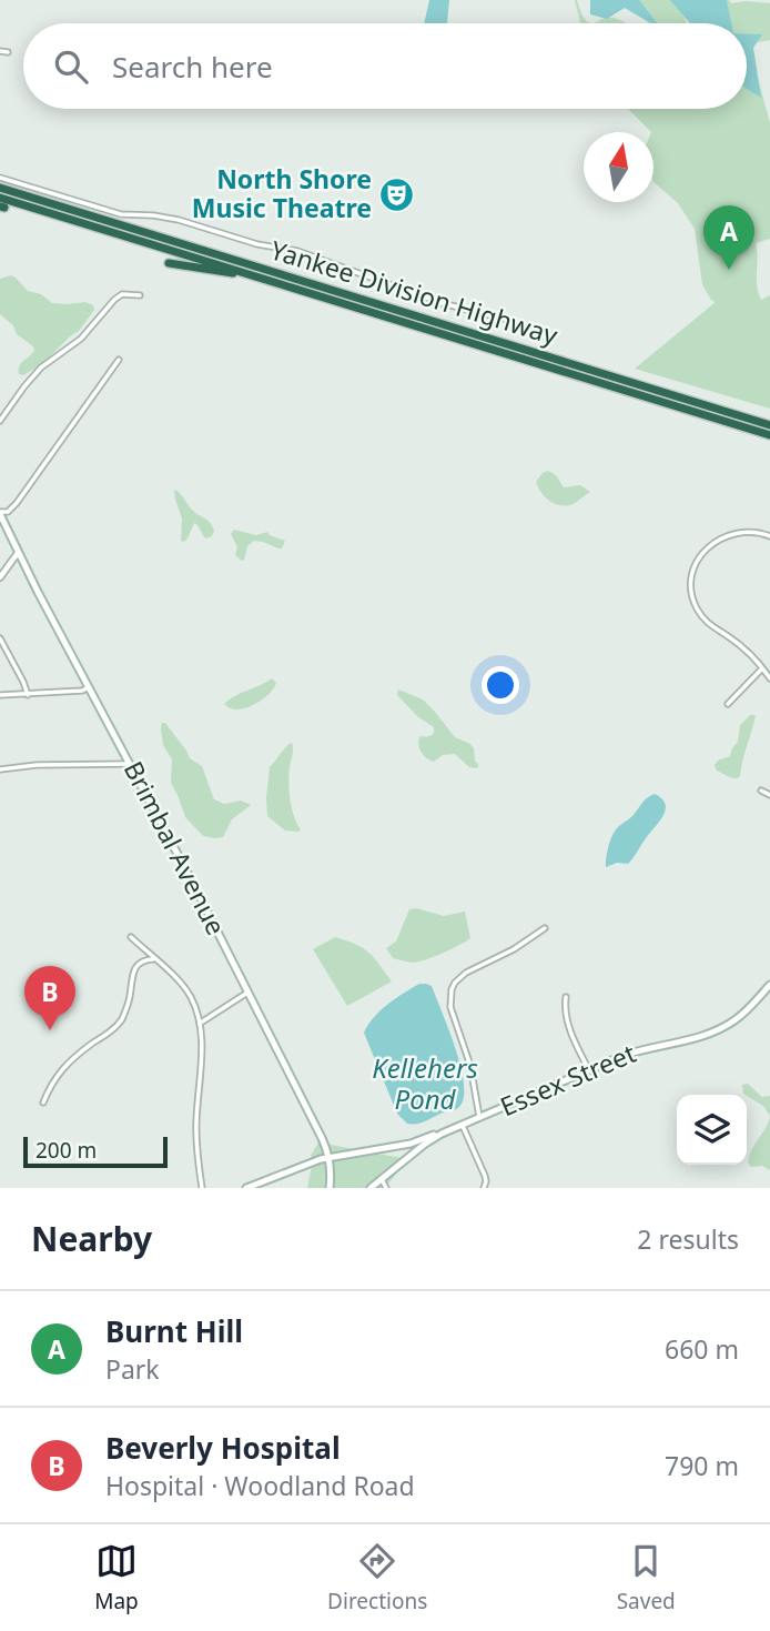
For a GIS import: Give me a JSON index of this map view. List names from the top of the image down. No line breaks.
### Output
{"streets":{"highway":["Yankee Division Highway"],"main road":["Brimbal Avenue","Essex Street"]},"water":["Kellehers Pond"],"places":{"theatre":["North Shore Music Theatre"]},"scale_bar":"200 m","north":"top","page":{"search":"Search here","pins":["A","B"],"scale":"200 m","heading":["Nearby","2 results"],"list":[{"mark":"A","name":"Burnt Hill","note":"Park","value":"660 m"},{"mark":"B","name":"Beverly Hospital","note":"Hospital · Woodland Road","value":"790 m"}],"nav":["Map","Directions","Saved"]}}
